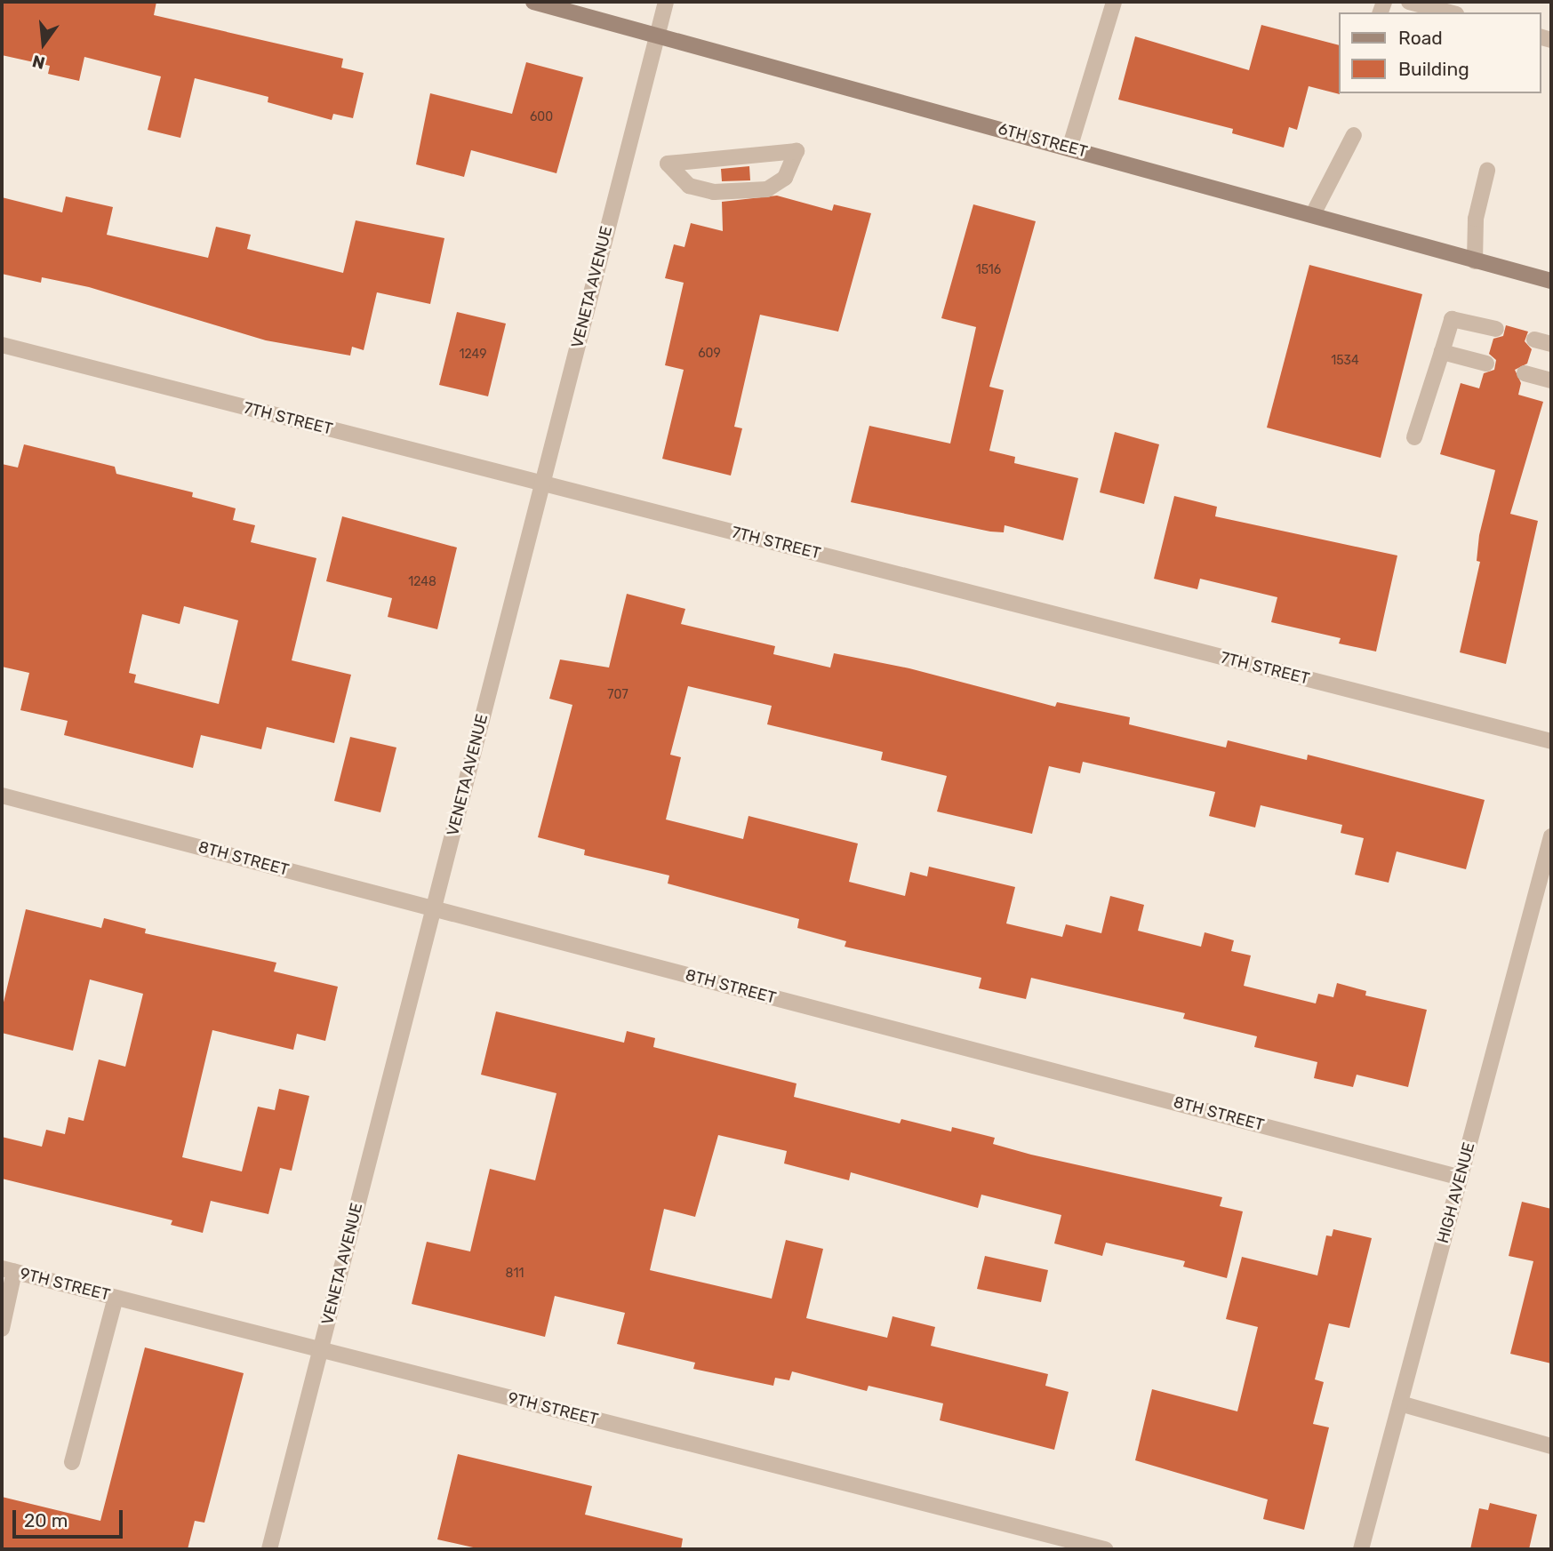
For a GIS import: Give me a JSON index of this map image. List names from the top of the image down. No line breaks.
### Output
{"streets":{"main road":["6TH STREET"],"street":["VENETA AVENUE","7TH STREET","8TH STREET","HIGH AVENUE","9TH STREET"]},"crossings":[["6TH STREET","VENETA AVENUE"],["VENETA AVENUE","7TH STREET"],["VENETA AVENUE","8TH STREET"],["VENETA AVENUE","9TH STREET"],["8TH STREET","HIGH AVENUE"]],"house_numbers":["600","1516","609","1249","1534","1248","707","811"],"legend":["Road","Building"],"scale_bar":"20 m","north":"bottom"}
